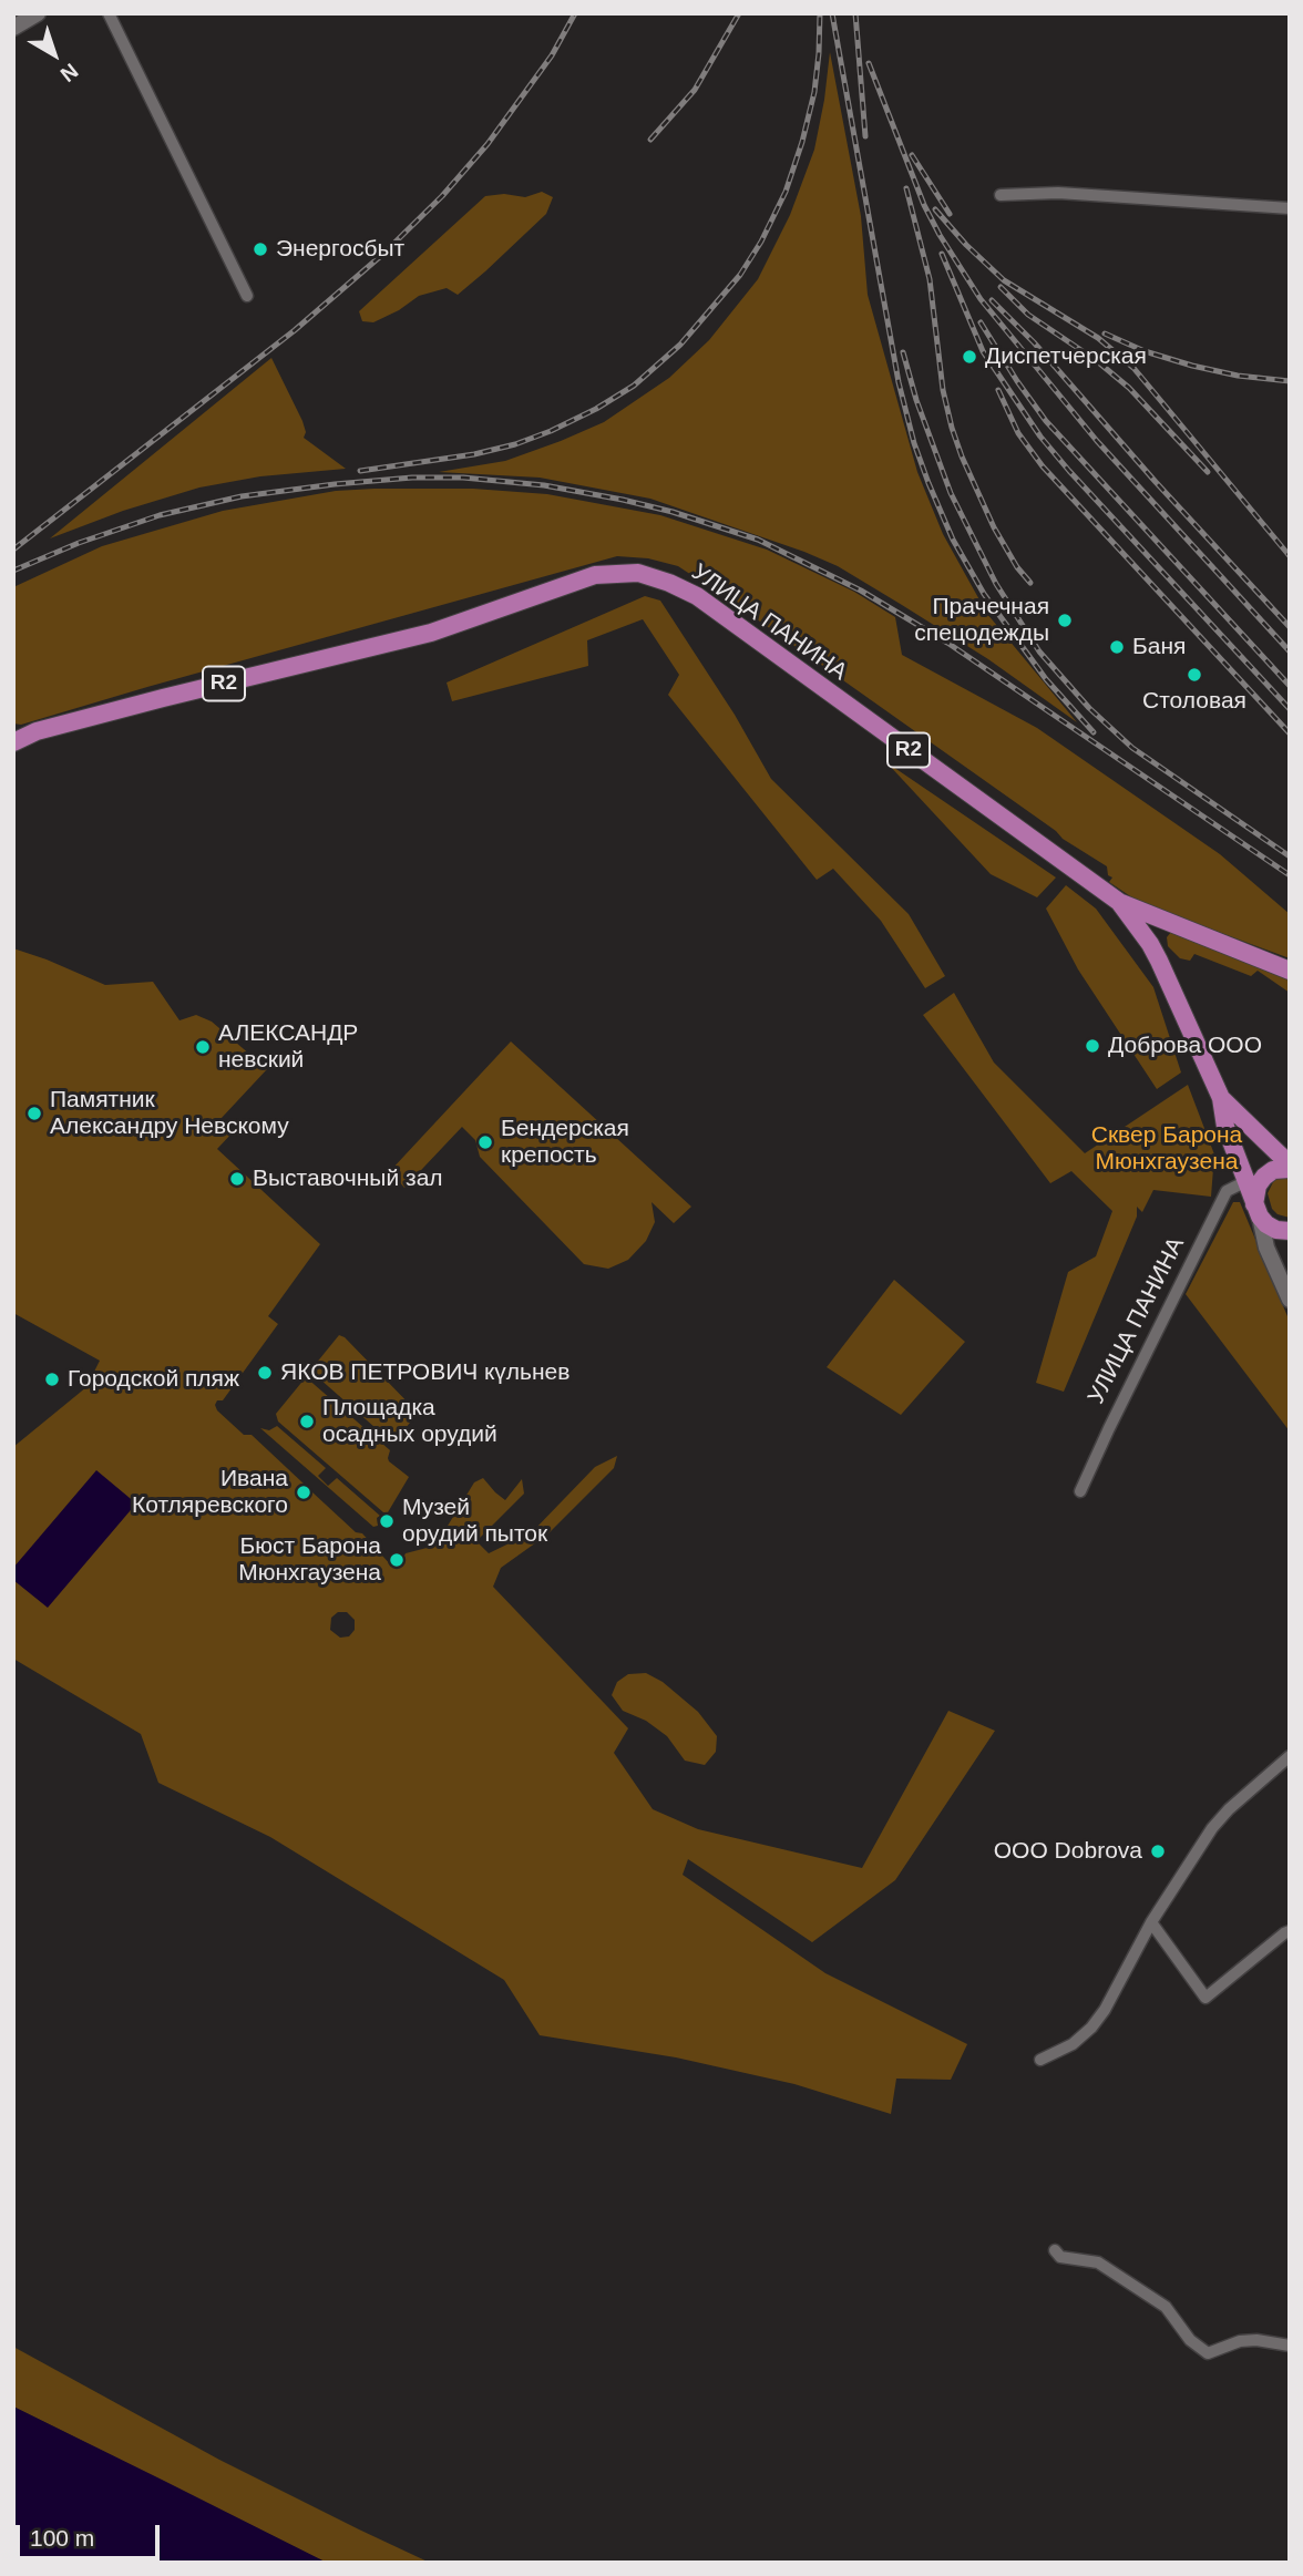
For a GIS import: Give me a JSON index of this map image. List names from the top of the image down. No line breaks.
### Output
{"streets":{"main road":["УЛИЦА ПАНИНА","R2"]},"crossings":[["УЛИЦА ПАНИНА","R2"]],"parks":["Сквер Барона Мюнхгаузена"],"places":["Энергосбыт","Диспетчерская","Прачечная спецодежды","Баня","Столовая","Доброва ООО","АЛЕКСАНДР невский","Памятник Александру Невскому","Бендерская крепость","Выставочный зал","ЯКОВ ПЕТРОВИЧ күльнев","Городской пляж","Площадка осадных орудий","Ивана Котляревского","Музей орудий пыток","Бюст Барона Мюнхгаузена","OOO Dobrova"],"scale_bar":"100 m","north":"bottom right"}
